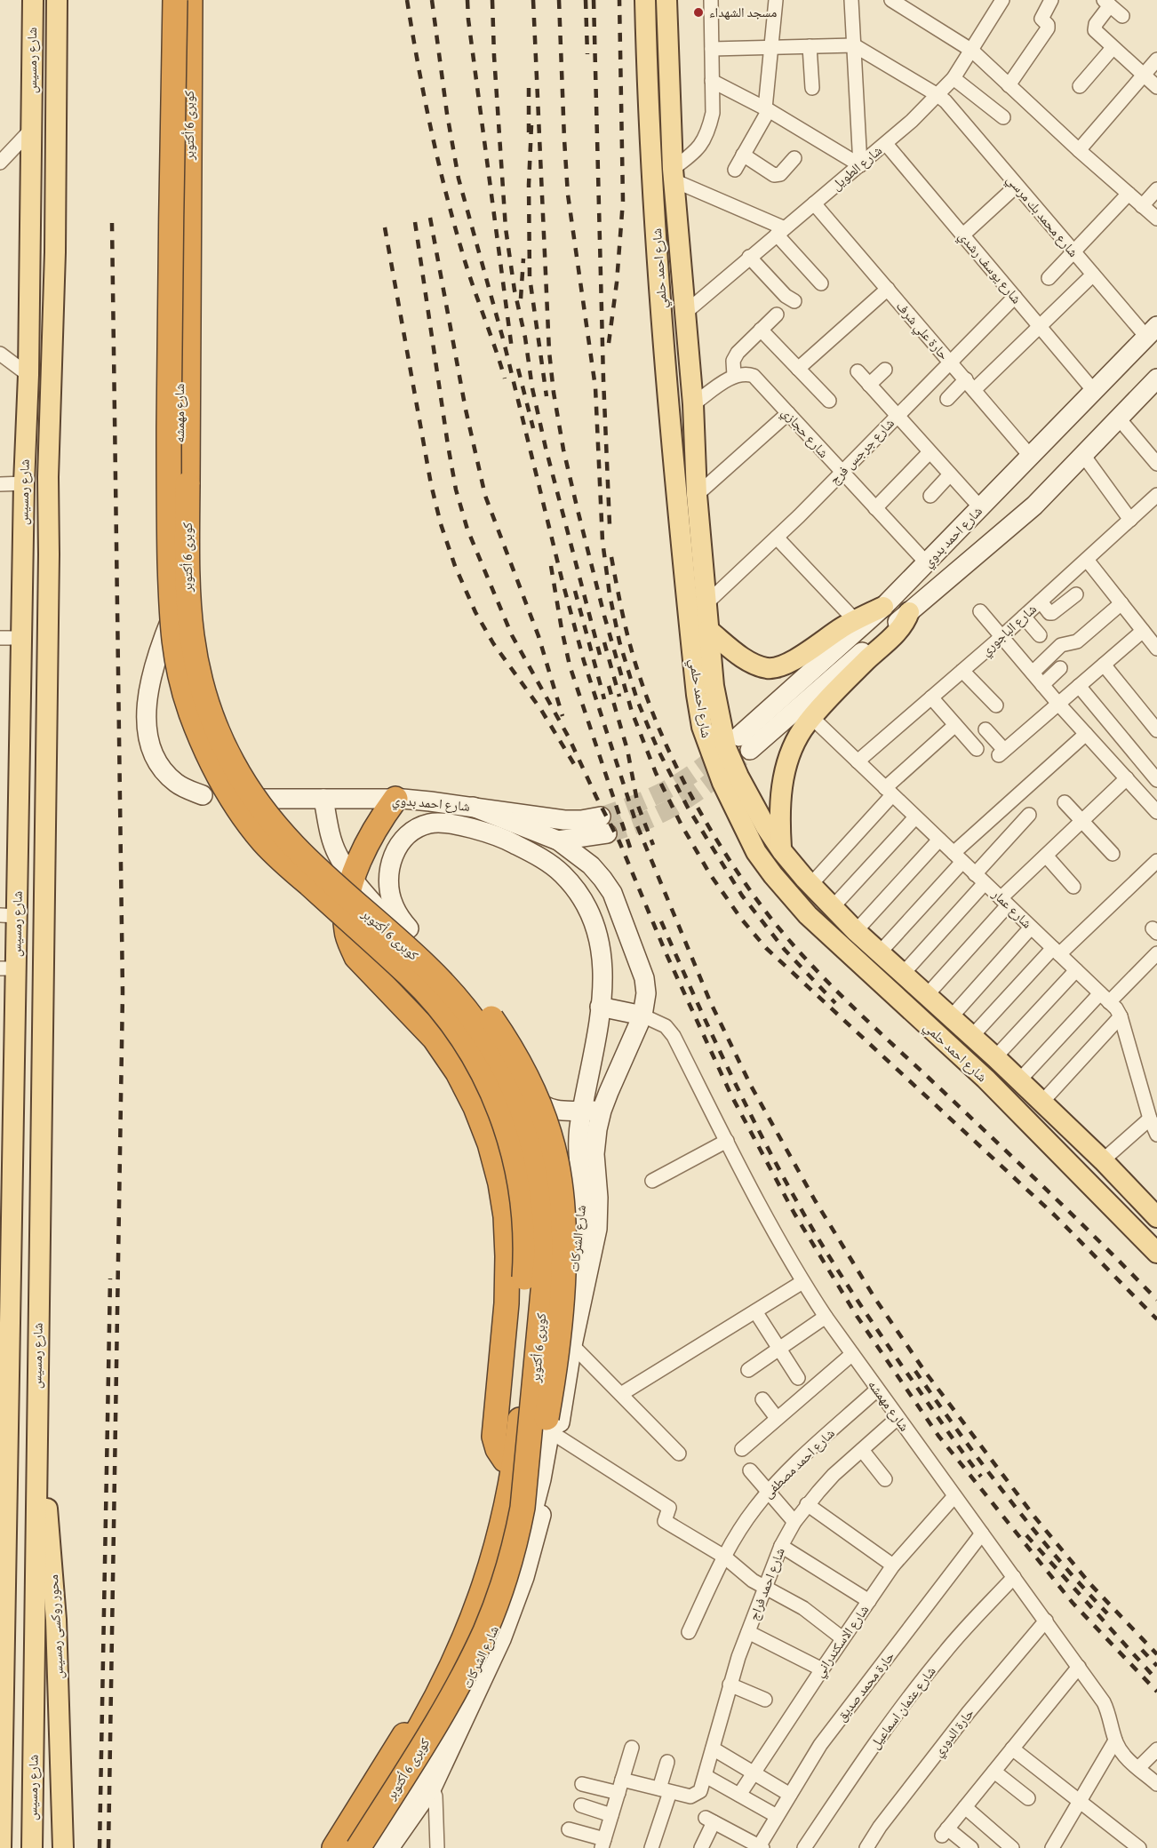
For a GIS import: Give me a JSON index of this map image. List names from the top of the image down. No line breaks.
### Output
{"streets":{"highway":["كوبرى 6 أكتوبر"],"main road":["شارع رمسيس","شارع احمد حلمي","شارع مهمشه","شارع احمد بدوي","شارع الشركات","محور روكسى رمسيس"],"street":["شارع الطويل","شارع محمد بك مرسي","شارع يوسف رشدي","حارة علي شرف","شارع حجازي","شارع جرجس فرج","شارع الباجوري","شارع عمار","شارع احمد مصطفى","شارع احمد فراج","شارع الاسكندراني","حارة محمد صديق","شارع عثمان اسماعيل","حارة الدوري"]},"crossings":[["شارع رمسيس","محور روكسى رمسيس"],["شارع الطويل","شارع محمد بك مرسي"],["شارع الطويل","شارع يوسف رشدي"],["شارع الطويل","شارع احمد حلمي"],["شارع الطويل","حارة علي شرف"],["شارع محمد بك مرسي","شارع احمد بدوي"],["شارع يوسف رشدي","شارع جرجس فرج"],["شارع يوسف رشدي","شارع احمد بدوي"],["شارع احمد حلمي","شارع جرجس فرج"],["حارة علي شرف","شارع جرجس فرج"],["حارة علي شرف","شارع احمد بدوي"],["شارع مهمشه","شارع الشركات"],["شارع مهمشه","شارع احمد مصطفى"],["شارع مهمشه","شارع احمد فراج"],["شارع مهمشه","شارع الاسكندراني"],["شارع مهمشه","حارة محمد صديق"],["شارع مهمشه","شارع عثمان اسماعيل"],["شارع مهمشه","حارة الدوري"],["شارع حجازي","شارع جرجس فرج"],["شارع حجازي","شارع احمد بدوي"],["شارع احمد بدوي","شارع الشركات"],["شارع الباجوري","شارع عمار"]],"places":["مسجد الشهداء"]}
